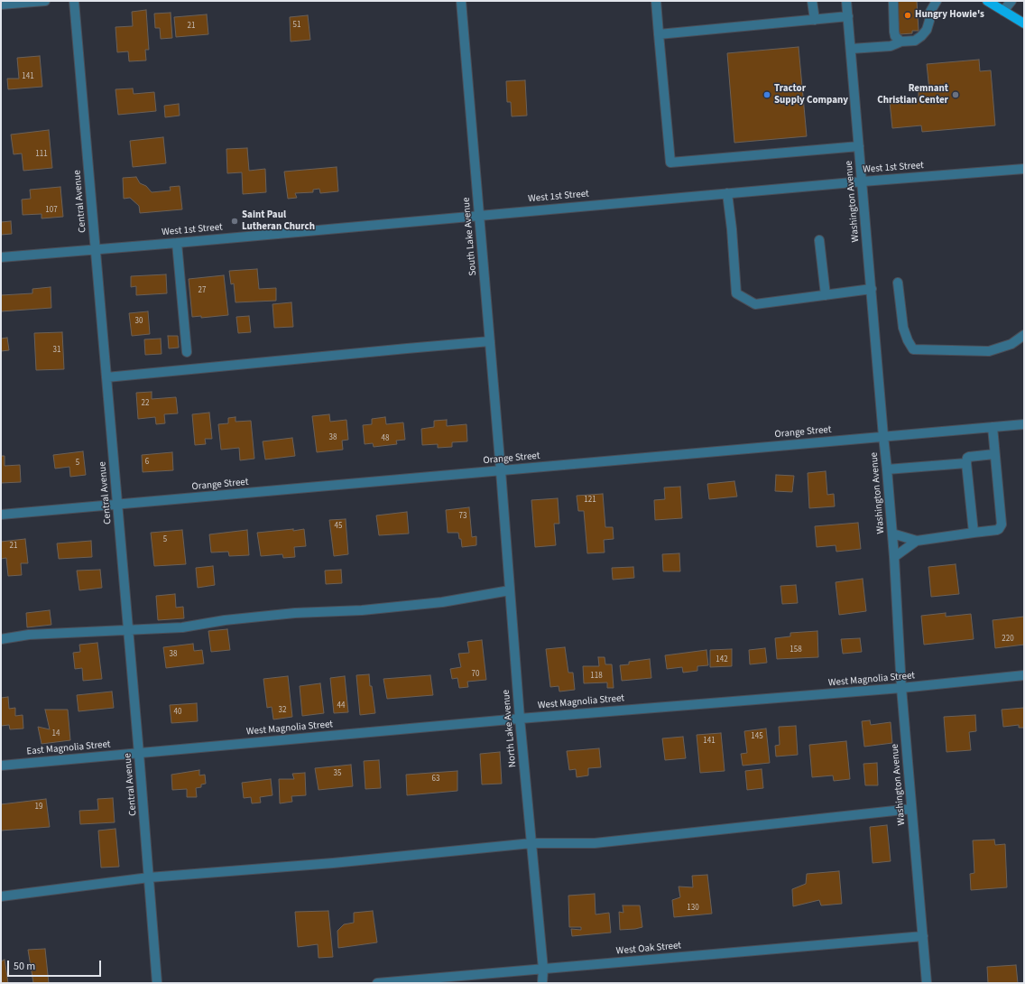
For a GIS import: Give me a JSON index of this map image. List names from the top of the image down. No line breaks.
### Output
{"streets":{"street":["West 1st Street","Central Avenue","Washington Avenue","South Lake Avenue","Orange Street","West Magnolia Street","North Lake Avenue","East Magnolia Street","West Oak Street"]},"crossings":[["West 1st Street","Central Avenue"],["West 1st Street","Washington Avenue"],["West 1st Street","South Lake Avenue"],["Central Avenue","Orange Street"],["Central Avenue","West Magnolia Street"],["Central Avenue","East Magnolia Street"],["Washington Avenue","Orange Street"],["Washington Avenue","West Magnolia Street"],["Washington Avenue","West Oak Street"],["South Lake Avenue","Orange Street"],["South Lake Avenue","North Lake Avenue"],["Orange Street","North Lake Avenue"],["West Magnolia Street","North Lake Avenue"],["West Magnolia Street","East Magnolia Street"],["North Lake Avenue","West Oak Street"]],"places":["Hungry Howie's","Tractor Supply Company","Remnant Christian Center","Saint Paul Lutheran Church"],"house_numbers":["51","21","141","111","107","27","30","31","22","38","48","6","5","121","73","45","5","21","220","158","38","142","70","118","44","32","40","14","145","141","35","63","19","130"],"scale_bar":"50 m"}
